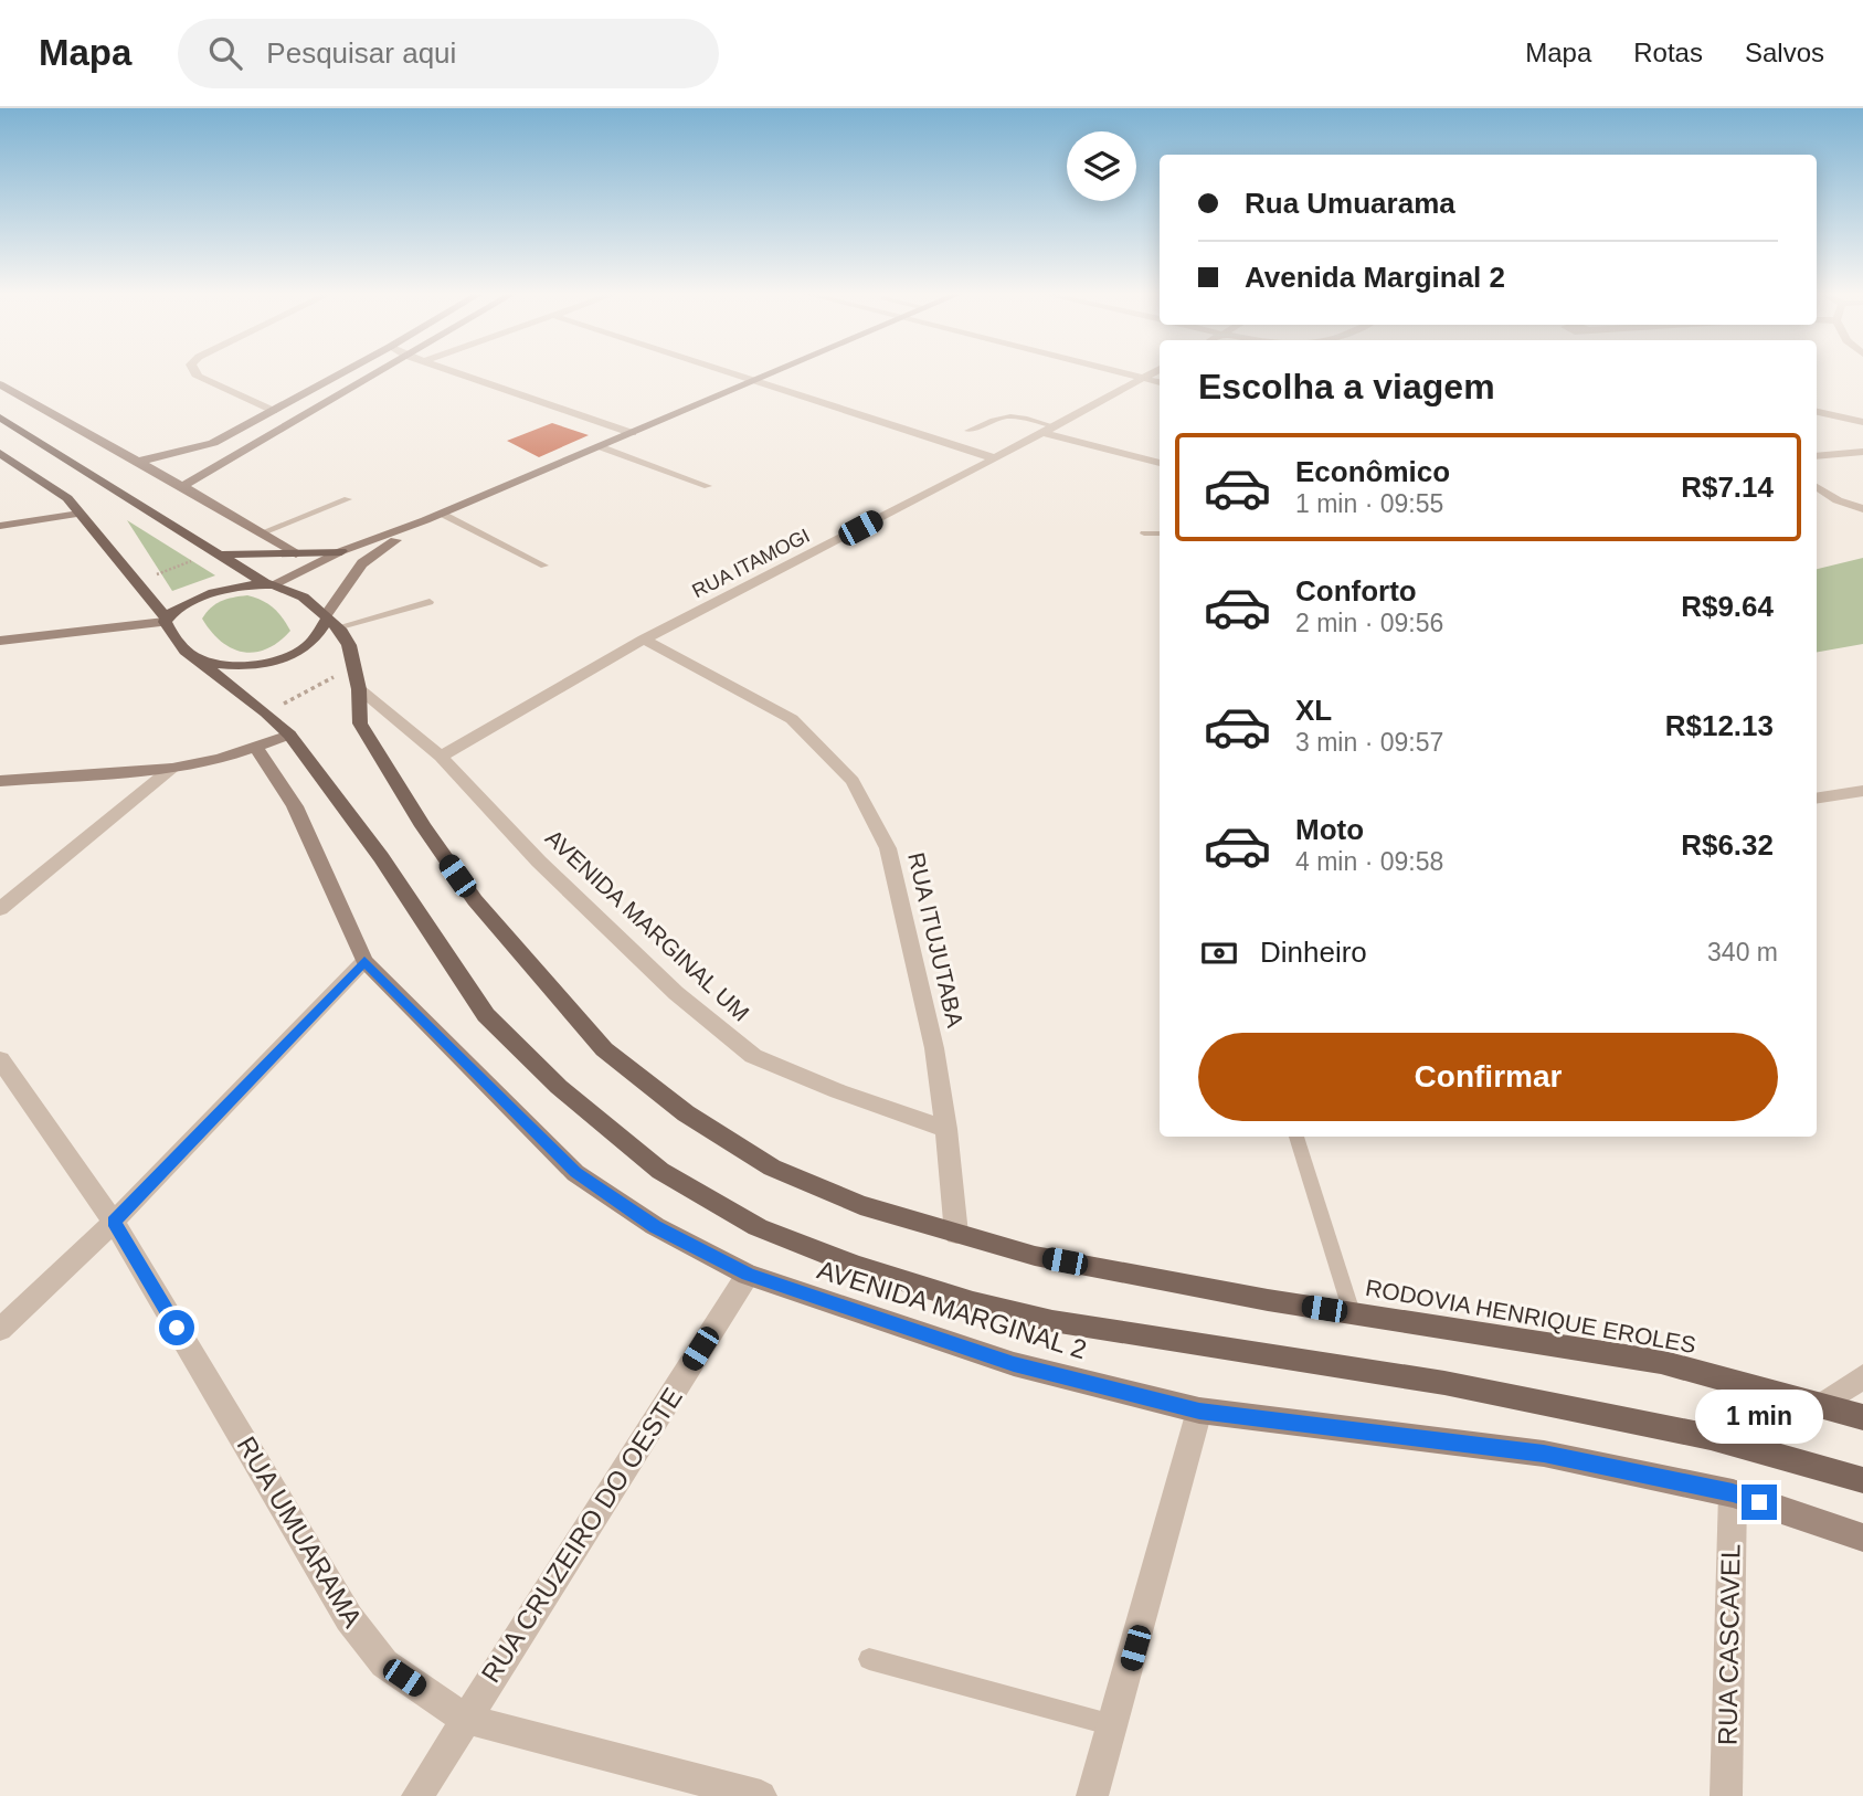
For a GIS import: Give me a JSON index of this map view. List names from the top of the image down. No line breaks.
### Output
{"streets":{"main road":["RODOVIA HENRIQUE EROLES"],"street":["RUA ITAMOGI","AVENIDA MARGINAL UM","RUA ITUJUTABA","AVENIDA MARGINAL 2","RUA UMUARAMA","RUA CRUZEIRO DO OESTE","RUA CASCAVEL"]},"crossings":[["RUA ITAMOGI","AVENIDA MARGINAL UM"],["RUA ITAMOGI","RUA ITUJUTABA"],["AVENIDA MARGINAL UM","RUA ITUJUTABA"],["AVENIDA MARGINAL UM","RODOVIA HENRIQUE EROLES"],["RUA ITUJUTABA","RODOVIA HENRIQUE EROLES"],["AVENIDA MARGINAL 2","RUA CRUZEIRO DO OESTE"],["AVENIDA MARGINAL 2","RUA CASCAVEL"],["RUA UMUARAMA","RUA CRUZEIRO DO OESTE"]],"page":{"header":"Mapa","search":"Pesquisar aqui","nav":["Mapa","Rotas","Salvos"],"banner":["Rua Umuarama","Avenida Marginal 2"],"heading":"Escolha a viagem","list":[{"name":"Econômico","note":"1 min · 09:55","value":"R$7.14"},{"name":"Conforto","note":"2 min · 09:56","value":"R$9.64"},{"name":"XL","note":"3 min · 09:57","value":"R$12.13"},{"name":"Moto","note":"4 min · 09:58","value":"R$6.32"}],"pay":["Dinheiro","340 m"],"buttons":"Confirmar","bubble":"1 min"}}
